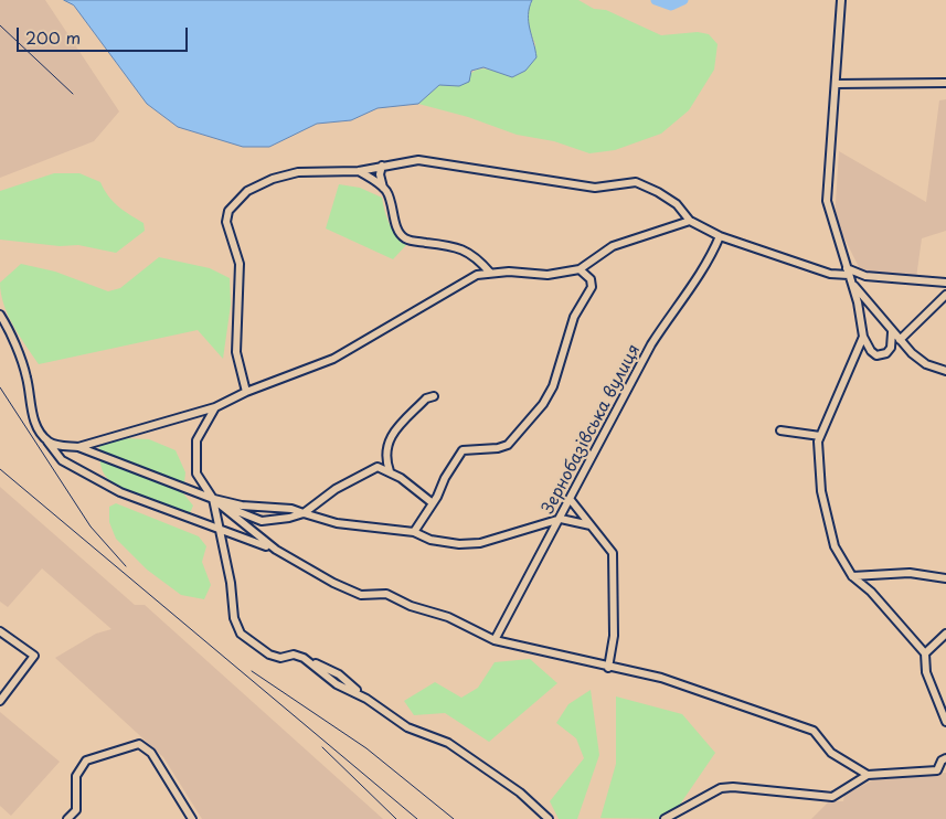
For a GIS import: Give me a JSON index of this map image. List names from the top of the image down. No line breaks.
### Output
{"streets":{"street":["Зернобазівська вулиця"]},"scale_bar":"200 m"}
